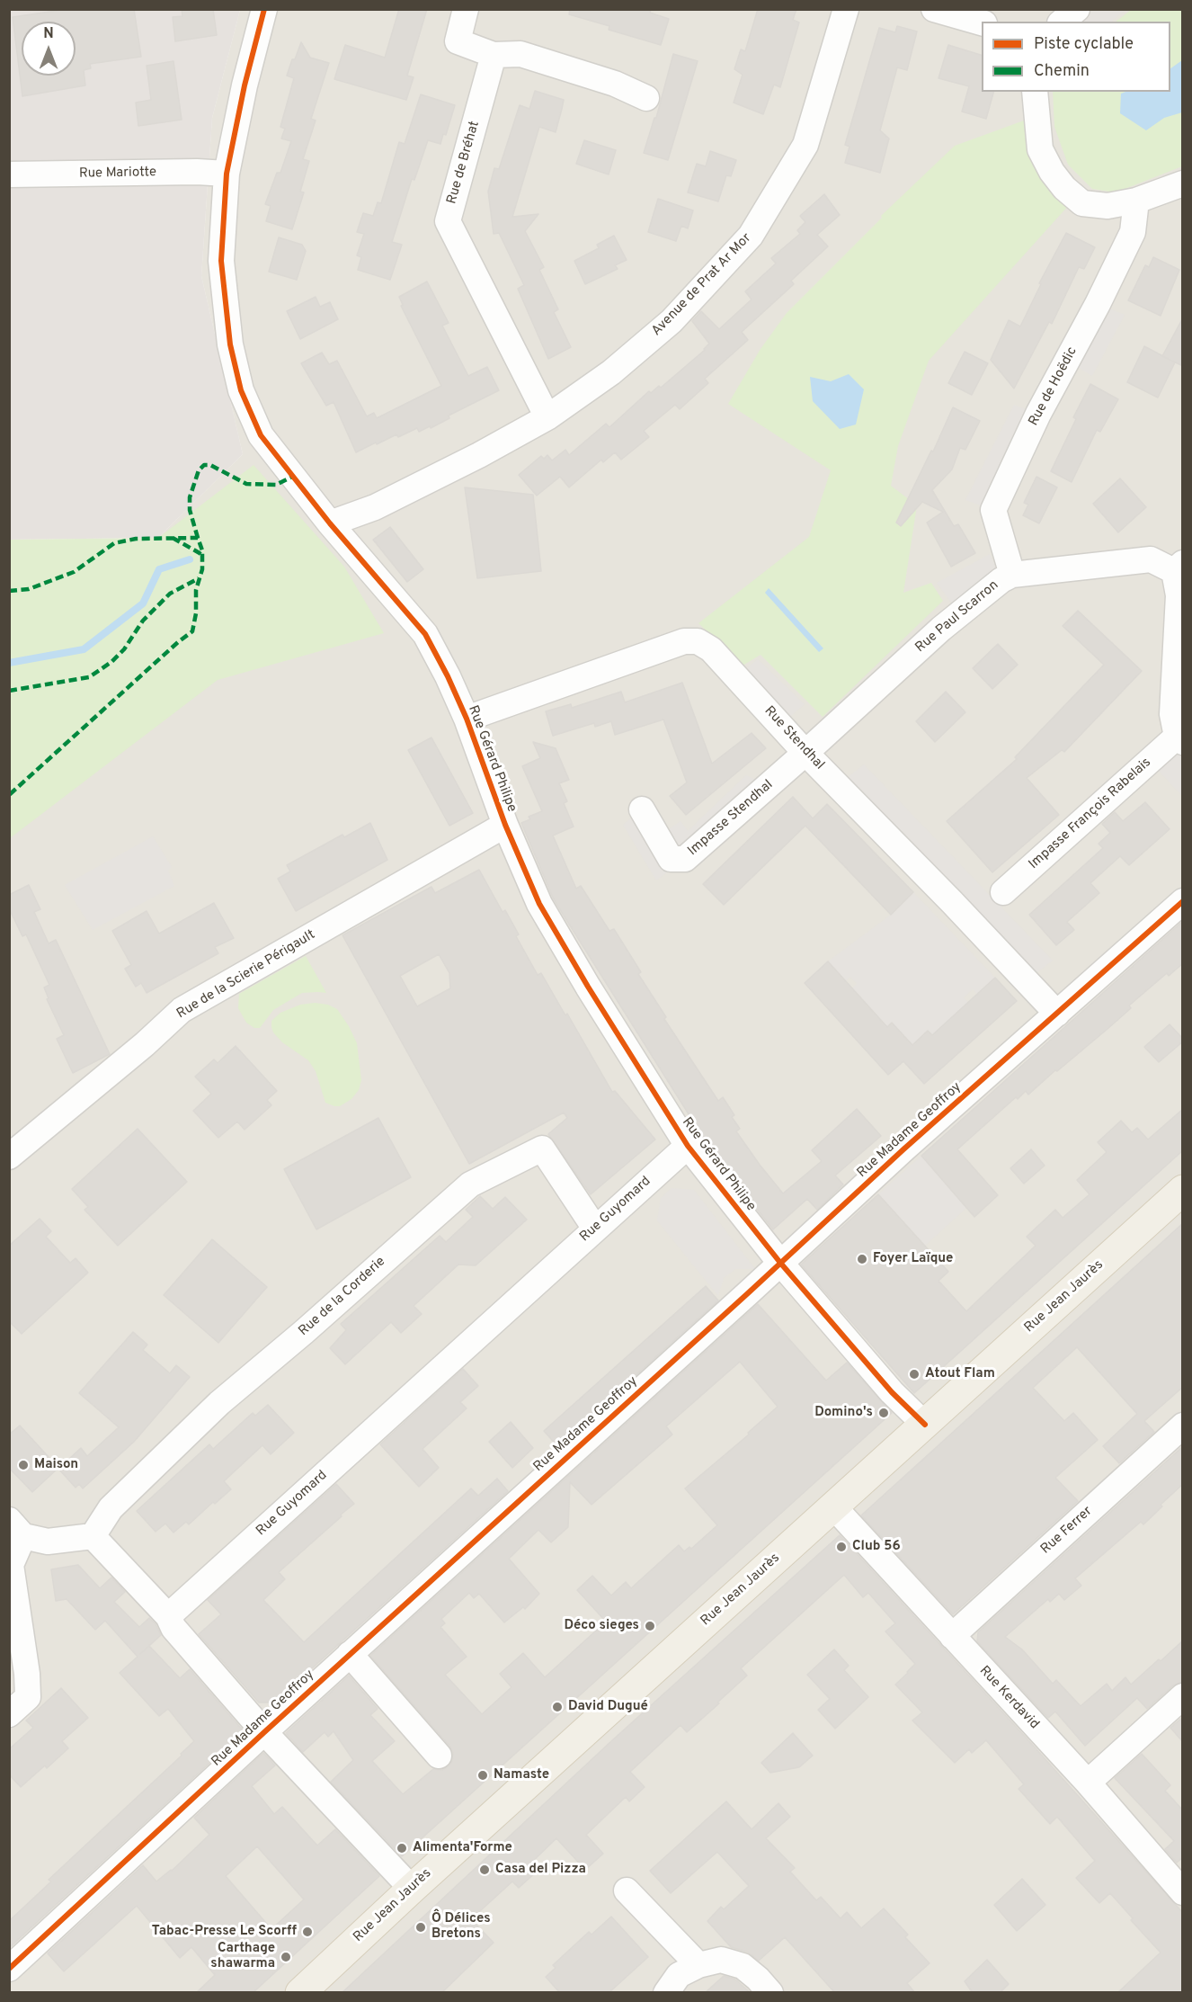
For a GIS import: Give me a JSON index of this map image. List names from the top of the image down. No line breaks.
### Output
{"streets":{"main road":["Rue Jean Jaurès"],"street":["Rue de Bréhat","Rue Mariotte","Avenue de Prat Ar Mor","Rue de Hoëdic","Rue Paul Scarron","Rue Stendhal","Rue Gérard Philipe","Impasse François Rabelais","Impasse Stendhal","Rue de la Scierie Périgault","Rue Madame Geoffroy","Rue Guyomard","Rue de la Corderie","Rue Ferrer","Rue Kerdavid"]},"crossings":[["Rue de Bréhat","Avenue de Prat Ar Mor"],["Rue Mariotte","Rue Gérard Philipe"],["Avenue de Prat Ar Mor","Rue Gérard Philipe"],["Rue de Hoëdic","Rue Paul Scarron"],["Rue Paul Scarron","Rue Stendhal"],["Rue Paul Scarron","Impasse Stendhal"],["Rue Stendhal","Rue Gérard Philipe"],["Rue Stendhal","Impasse Stendhal"],["Rue Stendhal","Rue Madame Geoffroy"],["Rue Gérard Philipe","Rue de la Scierie Périgault"],["Rue Gérard Philipe","Rue Madame Geoffroy"],["Rue Gérard Philipe","Rue Guyomard"],["Rue Gérard Philipe","Rue Jean Jaurès"],["Rue Guyomard","Rue de la Corderie"],["Rue Jean Jaurès","Rue Kerdavid"],["Rue Ferrer","Rue Kerdavid"]],"places":["Foyer Laïque","Atout Flam","Domino's","Maison","Club 56","Déco sieges","David Dugué","Namaste","Alimenta'Forme","Casa del Pizza","Ô Délices Bretons","Tabac-Presse Le Scorff","Carthage shawarma"],"legend":["Piste cyclable","Chemin"],"north":"top"}
